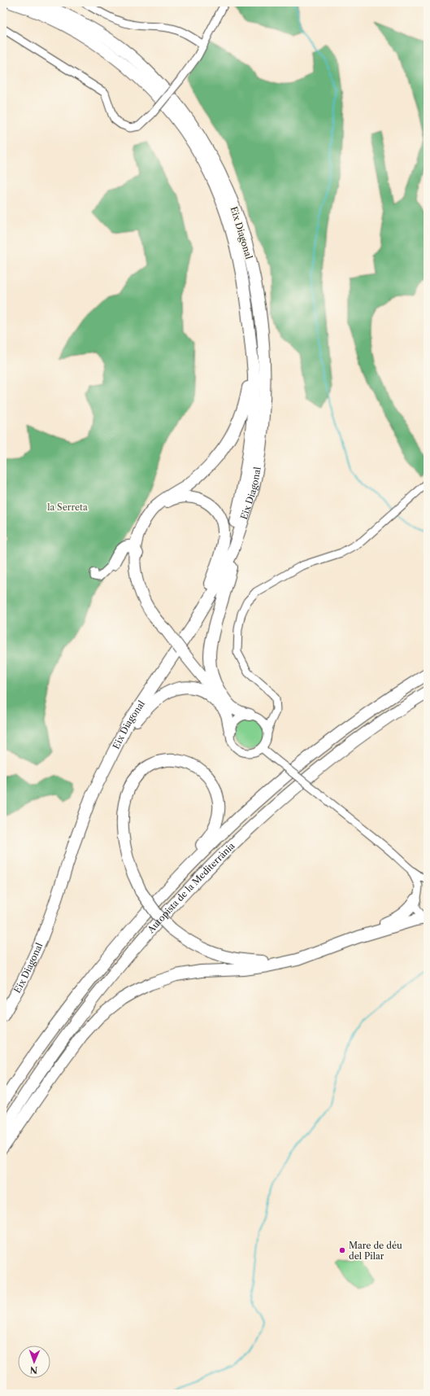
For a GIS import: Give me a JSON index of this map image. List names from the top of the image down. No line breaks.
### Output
{"streets":{"highway":["Eix Diagonal","Autopista de la Mediterrània"]},"parks":["la Serreta"],"places":["Mare de déu del Pilar"],"north":"bottom"}
